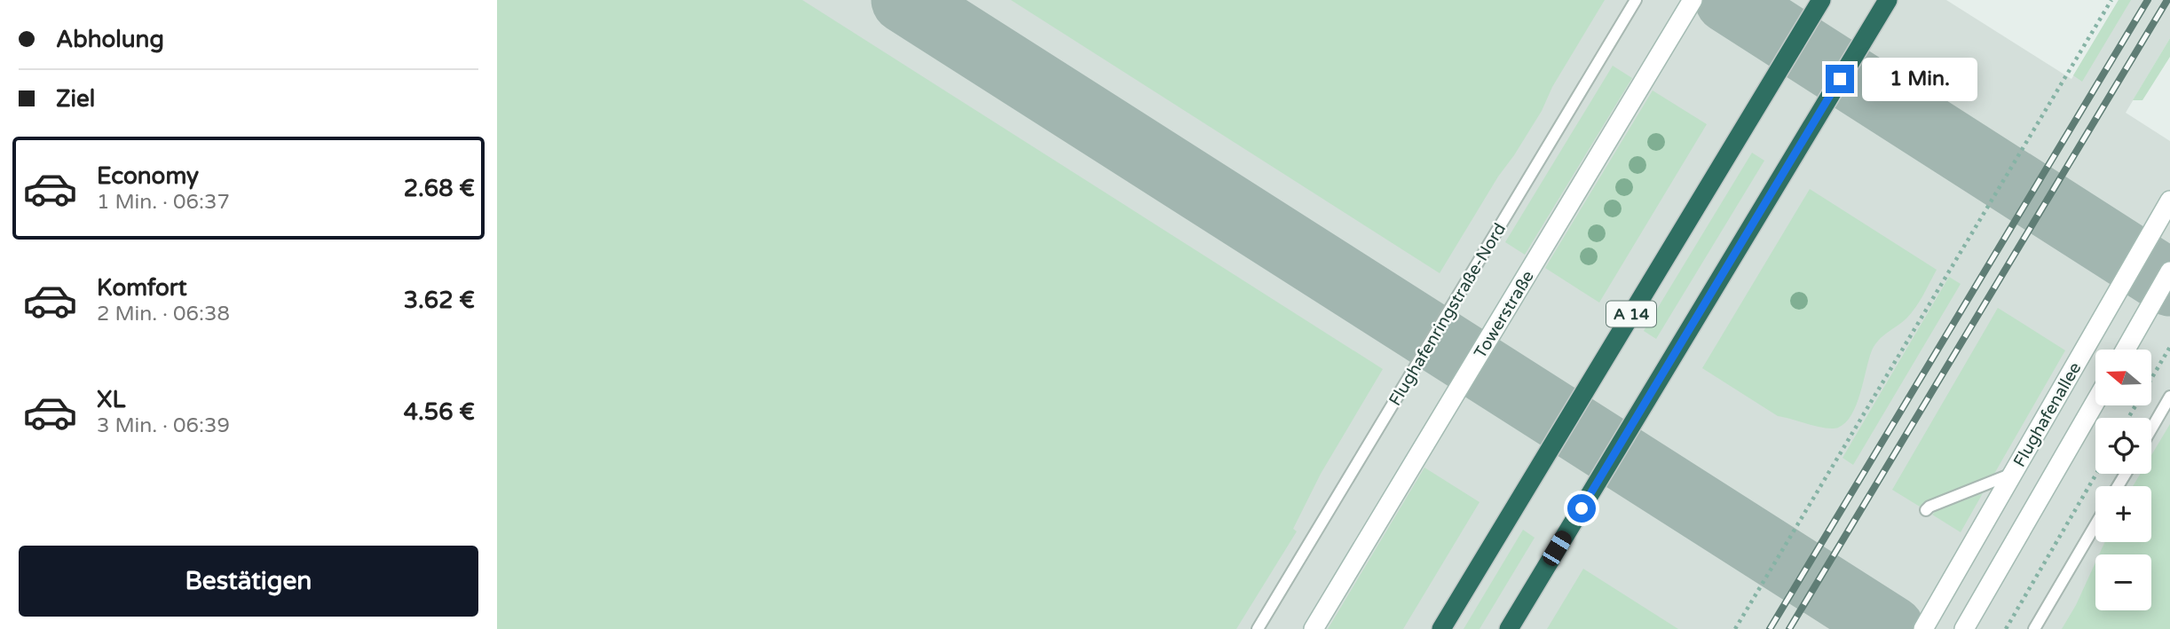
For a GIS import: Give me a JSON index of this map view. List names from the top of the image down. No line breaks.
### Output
{"streets":{"highway":["A 14"],"main road":["Towerstraße","Flughafenallee"],"lane":["Flughafenringstraße-Nord"]},"north":"left","page":{"banner":["Abholung","Ziel"],"bubble":"1 Min.","list":[{"name":"Economy","note":"1 Min. · 06:37","value":"2.68 €"},{"name":"Komfort","note":"2 Min. · 06:38","value":"3.62 €"},{"name":"XL","note":"3 Min. · 06:39","value":"4.56 €"}],"map_buttons":["+","−"],"buttons":"Bestätigen"}}
